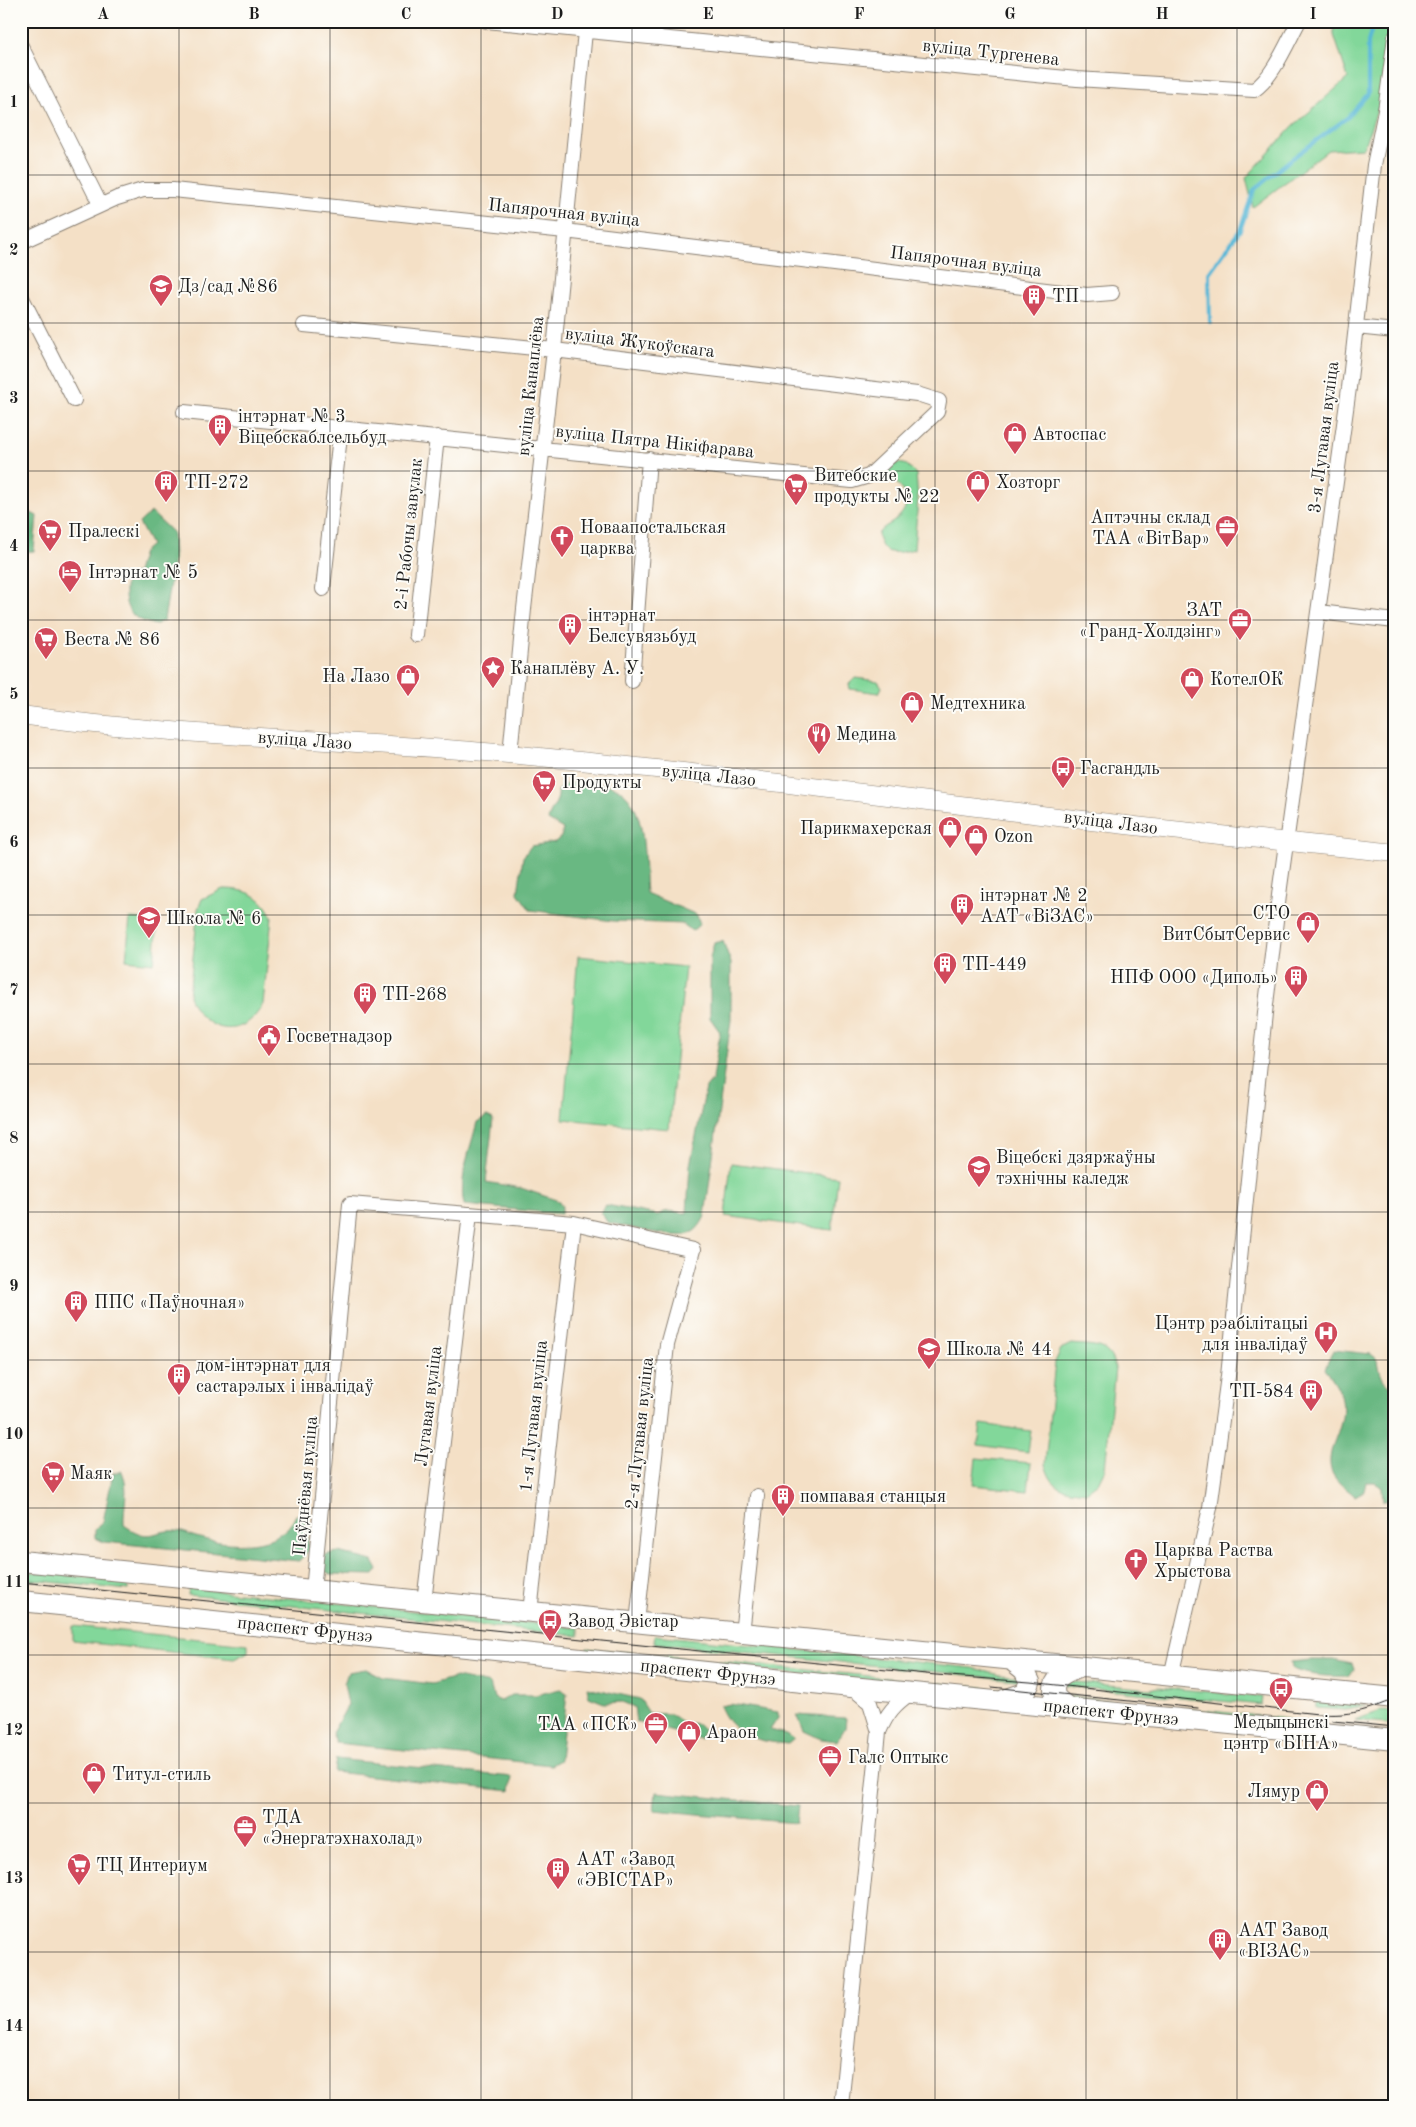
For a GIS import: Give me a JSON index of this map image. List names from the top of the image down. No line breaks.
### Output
{"streets":{"main road":["праспект Фрунзэ"],"street":["вуліца Тургенева","Папярочная вуліца","вуліца Жукоўскага","вуліца Канаплёва","3-я Лугавая вуліца","вуліца Пятра Нікіфарава","2-і Рабочы завулак","вуліца Лазо","Лугавая вуліца","1-я Лугавая вуліца","2-я Лугавая вуліца","Паўднёвая вуліца"]},"crossings":[["вуліца Тургенева","вуліца Канаплёва"],["Папярочная вуліца","вуліца Канаплёва"],["вуліца Жукоўскага","вуліца Канаплёва"],["вуліца Жукоўскага","вуліца Пятра Нікіфарава"],["вуліца Канаплёва","вуліца Пятра Нікіфарава"],["вуліца Канаплёва","вуліца Лазо"],["3-я Лугавая вуліца","вуліца Лазо"],["вуліца Пятра Нікіфарава","2-і Рабочы завулак"],["Лугавая вуліца","Паўднёвая вуліца"],["1-я Лугавая вуліца","2-я Лугавая вуліца"]],"places":{"school or university":["Дз/сад №86","Школа № 6","Віцебскі дзяржаўны тэхнічны каледж","Школа № 44"],"building":["ТП","інтэрнат № 3 Віцебскаблсельбуд","ТП-272","інтэрнат Белсувязьбуд","інтэрнат № 2 ААТ «ВіЗАС»","ТП-449","НПФ ООО «Диполь»","ТП-268","ППС «Паўночная»","дом-інтэрнат для састарэлых і інвалідаў","ТП-584","помпавая станцыя","ААТ «Завод «ЭВІСТАР»","ААТ Завод «ВІЗАС»"],"shop":["Автоспас","Хозторг","На Лазо","КотелОК","Медтехника","Парикмахерская","Ozon","СТО ВитСбытСервис","Араон","Титул-cтиль","Лямур"],"supermarket":["Витебские продукты № 22","Пралескі","Веста № 86","Продукты","Маяк","ТЦ Интериум"],"office":["Аптэчны склад ТАА «ВітВар»","ЗАТ «Гранд-Холдзінг»","ТАА «ПСК»","Галс Оптыкс","ТДА «Энергатэхнахолад»"],"church":["Новаапостальская царква","Царква Раства Хрыстова"],"hotel":["Інтэрнат № 5"],"place":["Канаплёву А. У."],"restaurant":["Медина"],"bus stop":["Гасгандль","Завод Эвістар","Медыцынскі цэнтр «БІНА»"],"public building":["Госветнадзор"],"hospital":["Цэнтр рэабілітацыі для інвалідаў"]},"grid":{"columns":["A","B","C","D","E","F","G","H","I"],"rows":["1","2","3","4","5","6","7","8","9","10","11","12","13","14"]}}
